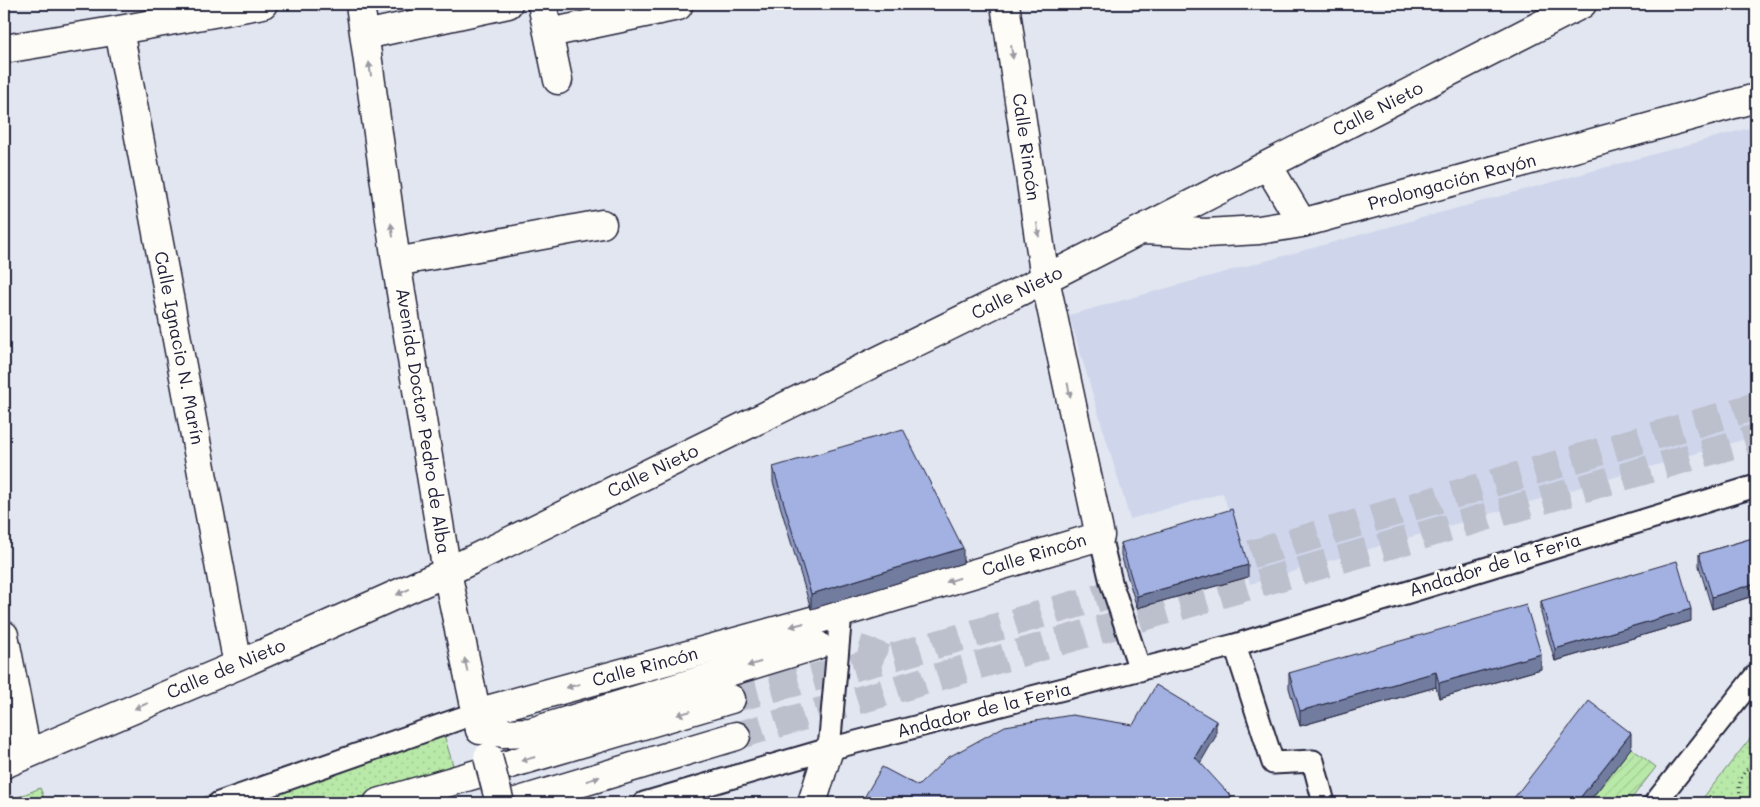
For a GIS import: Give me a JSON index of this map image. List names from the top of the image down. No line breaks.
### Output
{"streets":{"street":["Calle Nieto","Calle Rincón","Prolongación Rayón","Calle Ignacio N. Marín","Avenida Doctor Pedro de Alba","Andador de la Feria","Calle de Nieto"]},"crossings":[["Calle Nieto","Calle Rincón"],["Calle Nieto","Prolongación Rayón"],["Calle Nieto","Avenida Doctor Pedro de Alba"],["Calle Nieto","Calle de Nieto"],["Calle Rincón","Avenida Doctor Pedro de Alba"],["Calle Ignacio N. Marín","Calle de Nieto"],["Avenida Doctor Pedro de Alba","Calle de Nieto"]],"one_way":["Avenida Doctor Pedro de Alba"]}
